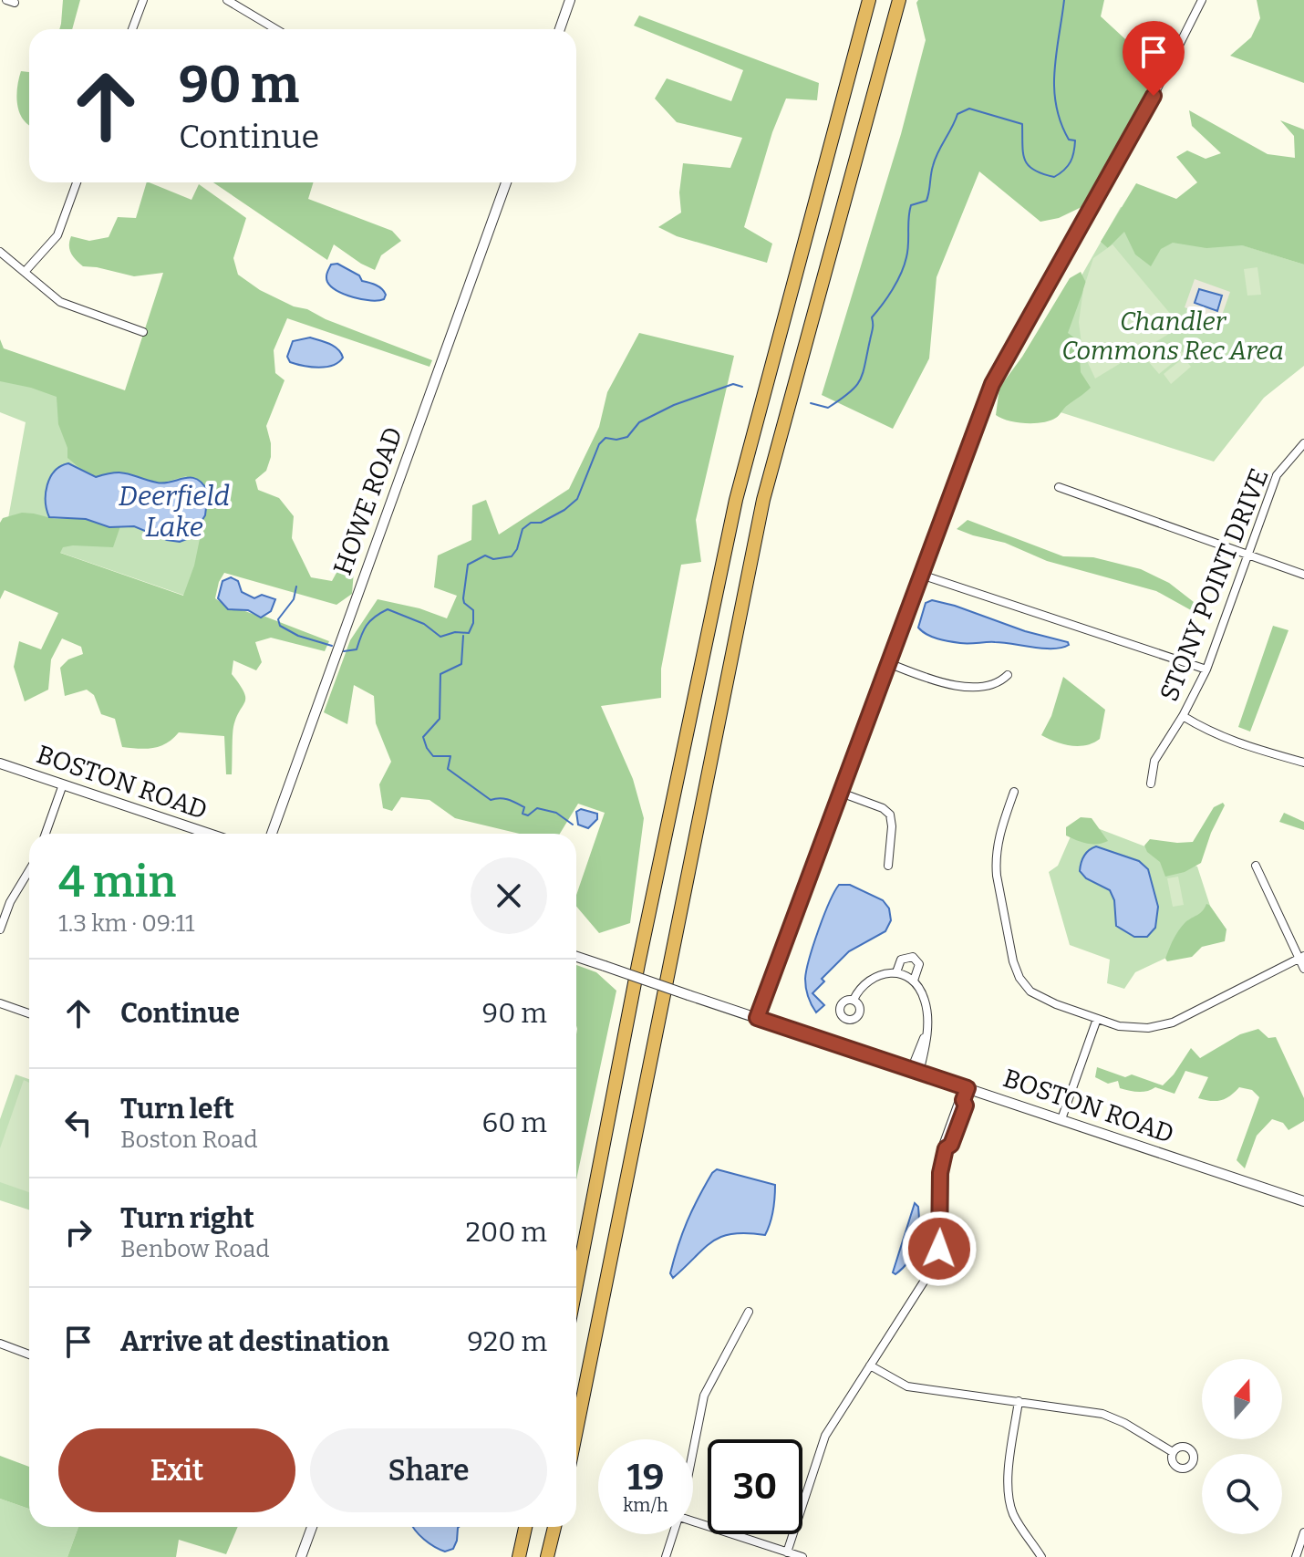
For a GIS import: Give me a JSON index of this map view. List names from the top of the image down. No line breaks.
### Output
{"streets":{"street":["HOWE ROAD","STONY POINT DRIVE","BOSTON ROAD"]},"water":["Deerfield Lake"],"parks":["Chandler Commons Rec Area"],"north":"top","page":{"turn":["90 m","Continue"],"heading":["4 min","1.3 km · 09:11"],"list":[{"name":"Continue","value":"90 m"},{"name":"Turn left","note":"Boston Road","value":"60 m"},{"name":"Turn right","note":"Benbow Road","value":"200 m"},{"name":"Arrive at destination","value":"920 m"}],"buttons":["Exit","Share"],"speed":"19 km/h","limit":"30"}}
